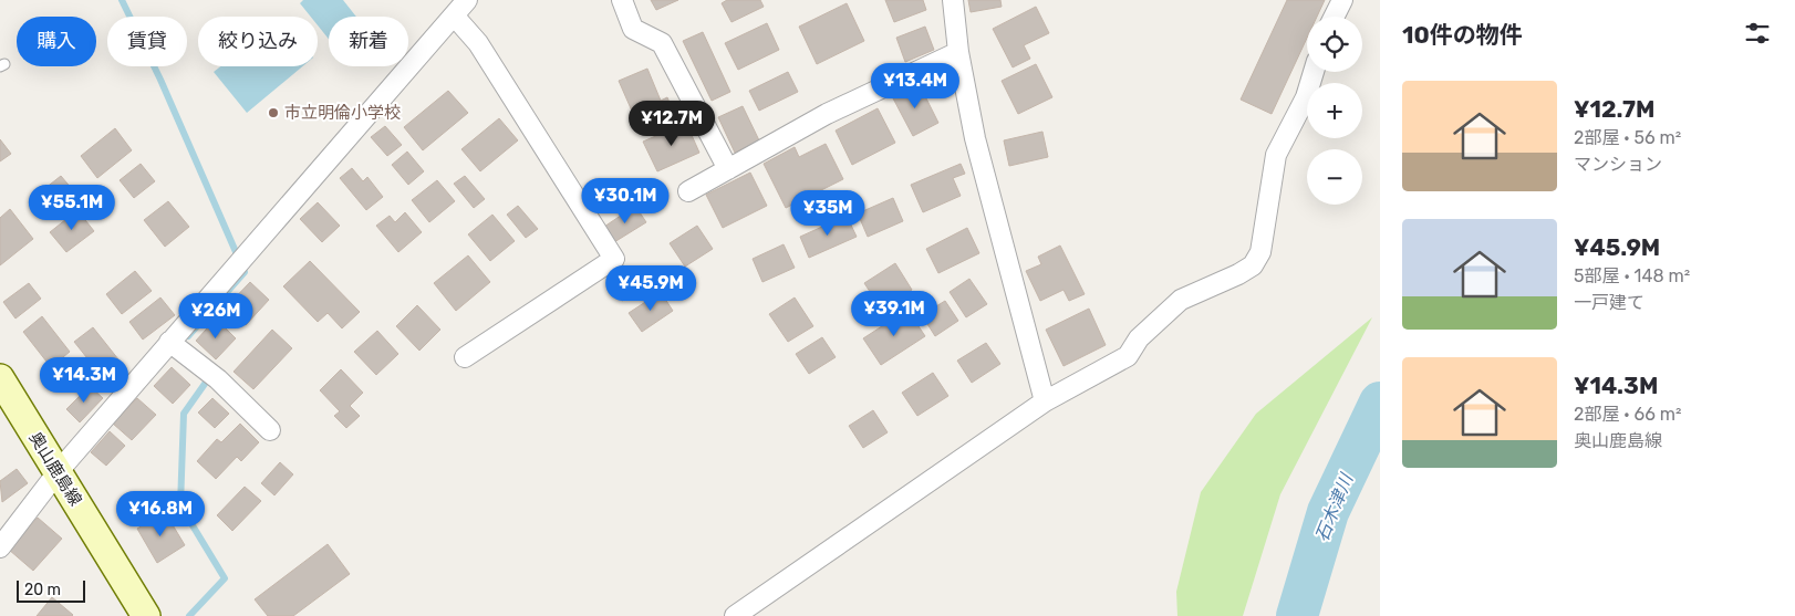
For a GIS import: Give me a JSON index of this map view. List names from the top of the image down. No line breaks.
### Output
{"streets":{"main road":["奥山鹿島線"]},"water":["石木津川"],"places":["市立明倫小学校"],"scale_bar":"20 m","page":{"heading":"10件の物件","map_buttons":["+","−"],"chip":["購入","賃貸","絞り込み","新着"],"price":["¥13.4M","¥12.7M","¥30.1M","¥55.1M","¥35M","¥45.9M","¥39.1M","¥26M","¥14.3M","¥16.8M"],"list":[{"name":"¥12.7M","note":"2部屋 · 56 m² · マンション"},{"name":"¥45.9M","note":"5部屋 · 148 m² · 一戸建て"},{"name":"¥14.3M","note":"2部屋 · 66 m² · 奥山鹿島線"}],"scale":"20 m"}}
